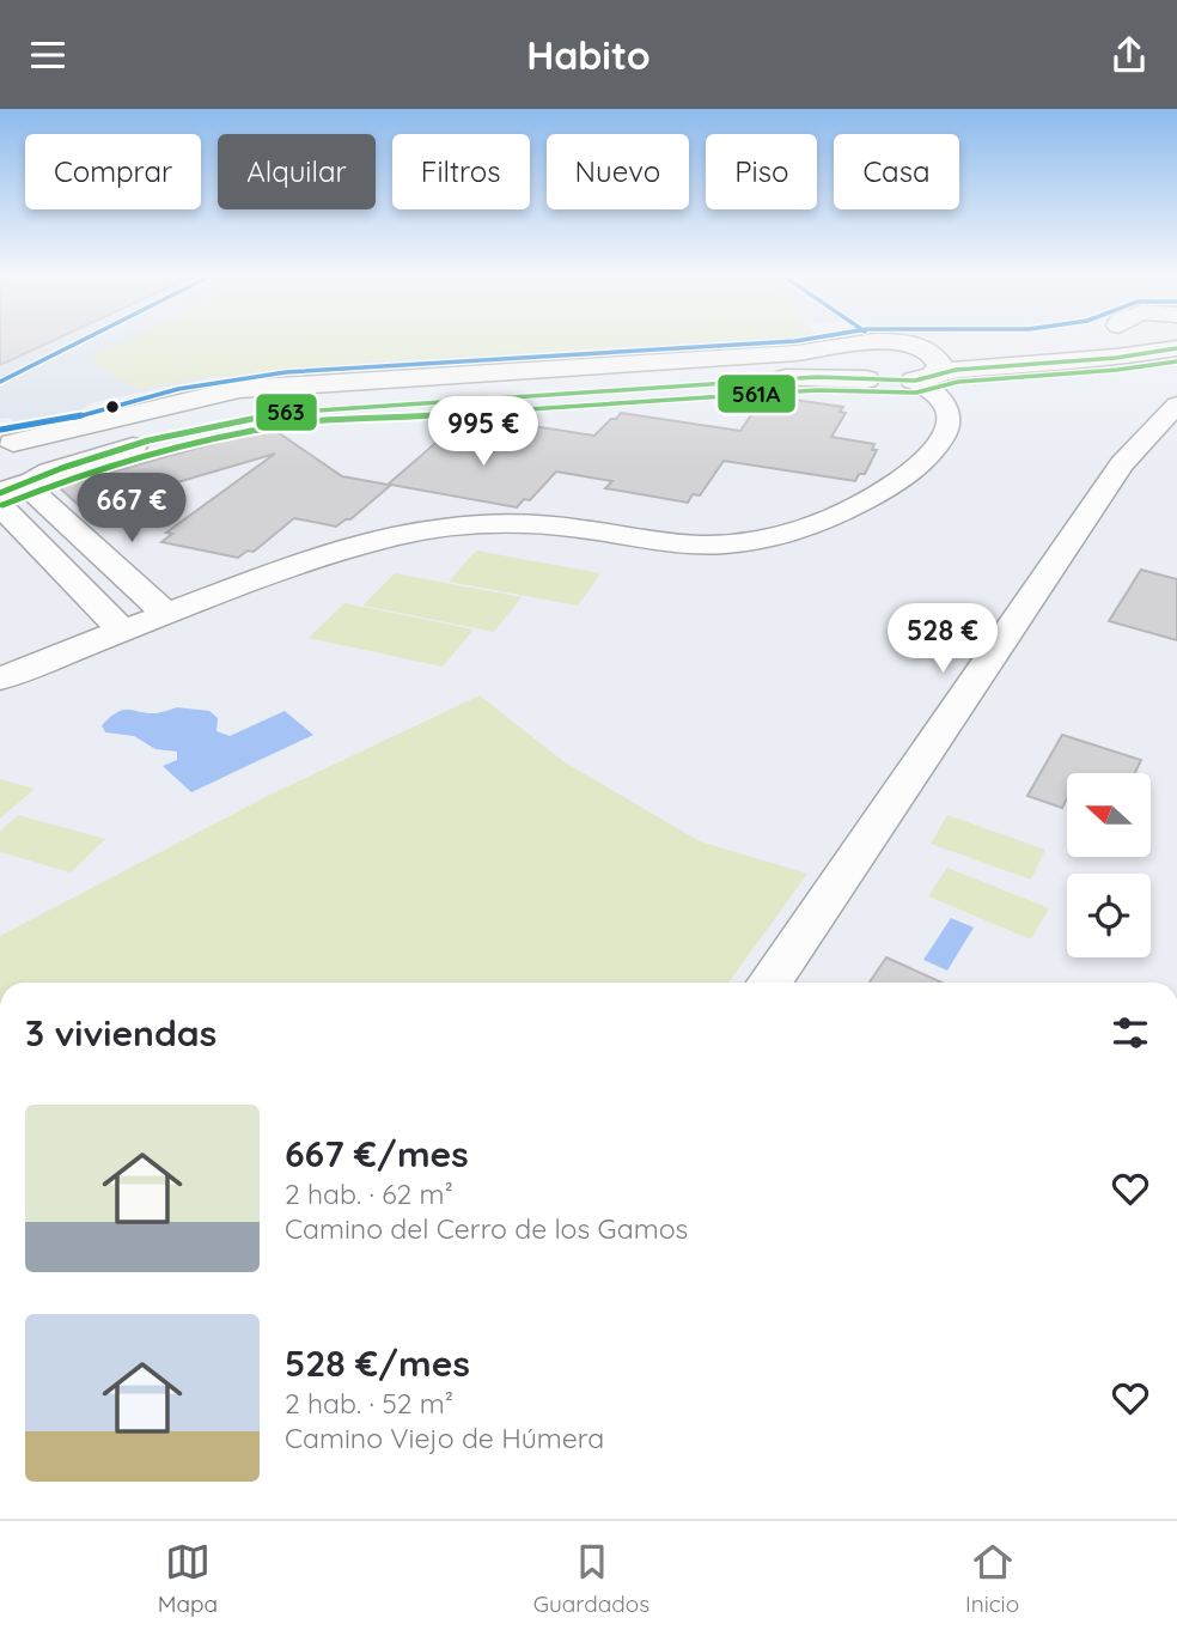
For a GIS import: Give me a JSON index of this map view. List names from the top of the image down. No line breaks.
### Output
{"lines":["transit line 563","transit line 561A"],"north":"left","page":{"header":"Habito","chip":["Comprar","Alquilar","Filtros","Nuevo","Piso","Casa"],"price":["995 €","667 €","528 €"],"heading":"3 viviendas","list":[{"name":"667 €/mes","note":"2 hab. · 62 m² · Camino del Cerro de los Gamos"},{"name":"528 €/mes","note":"2 hab. · 52 m² · Camino Viejo de Húmera"}],"tabs":["Mapa","Guardados","Inicio"]}}
